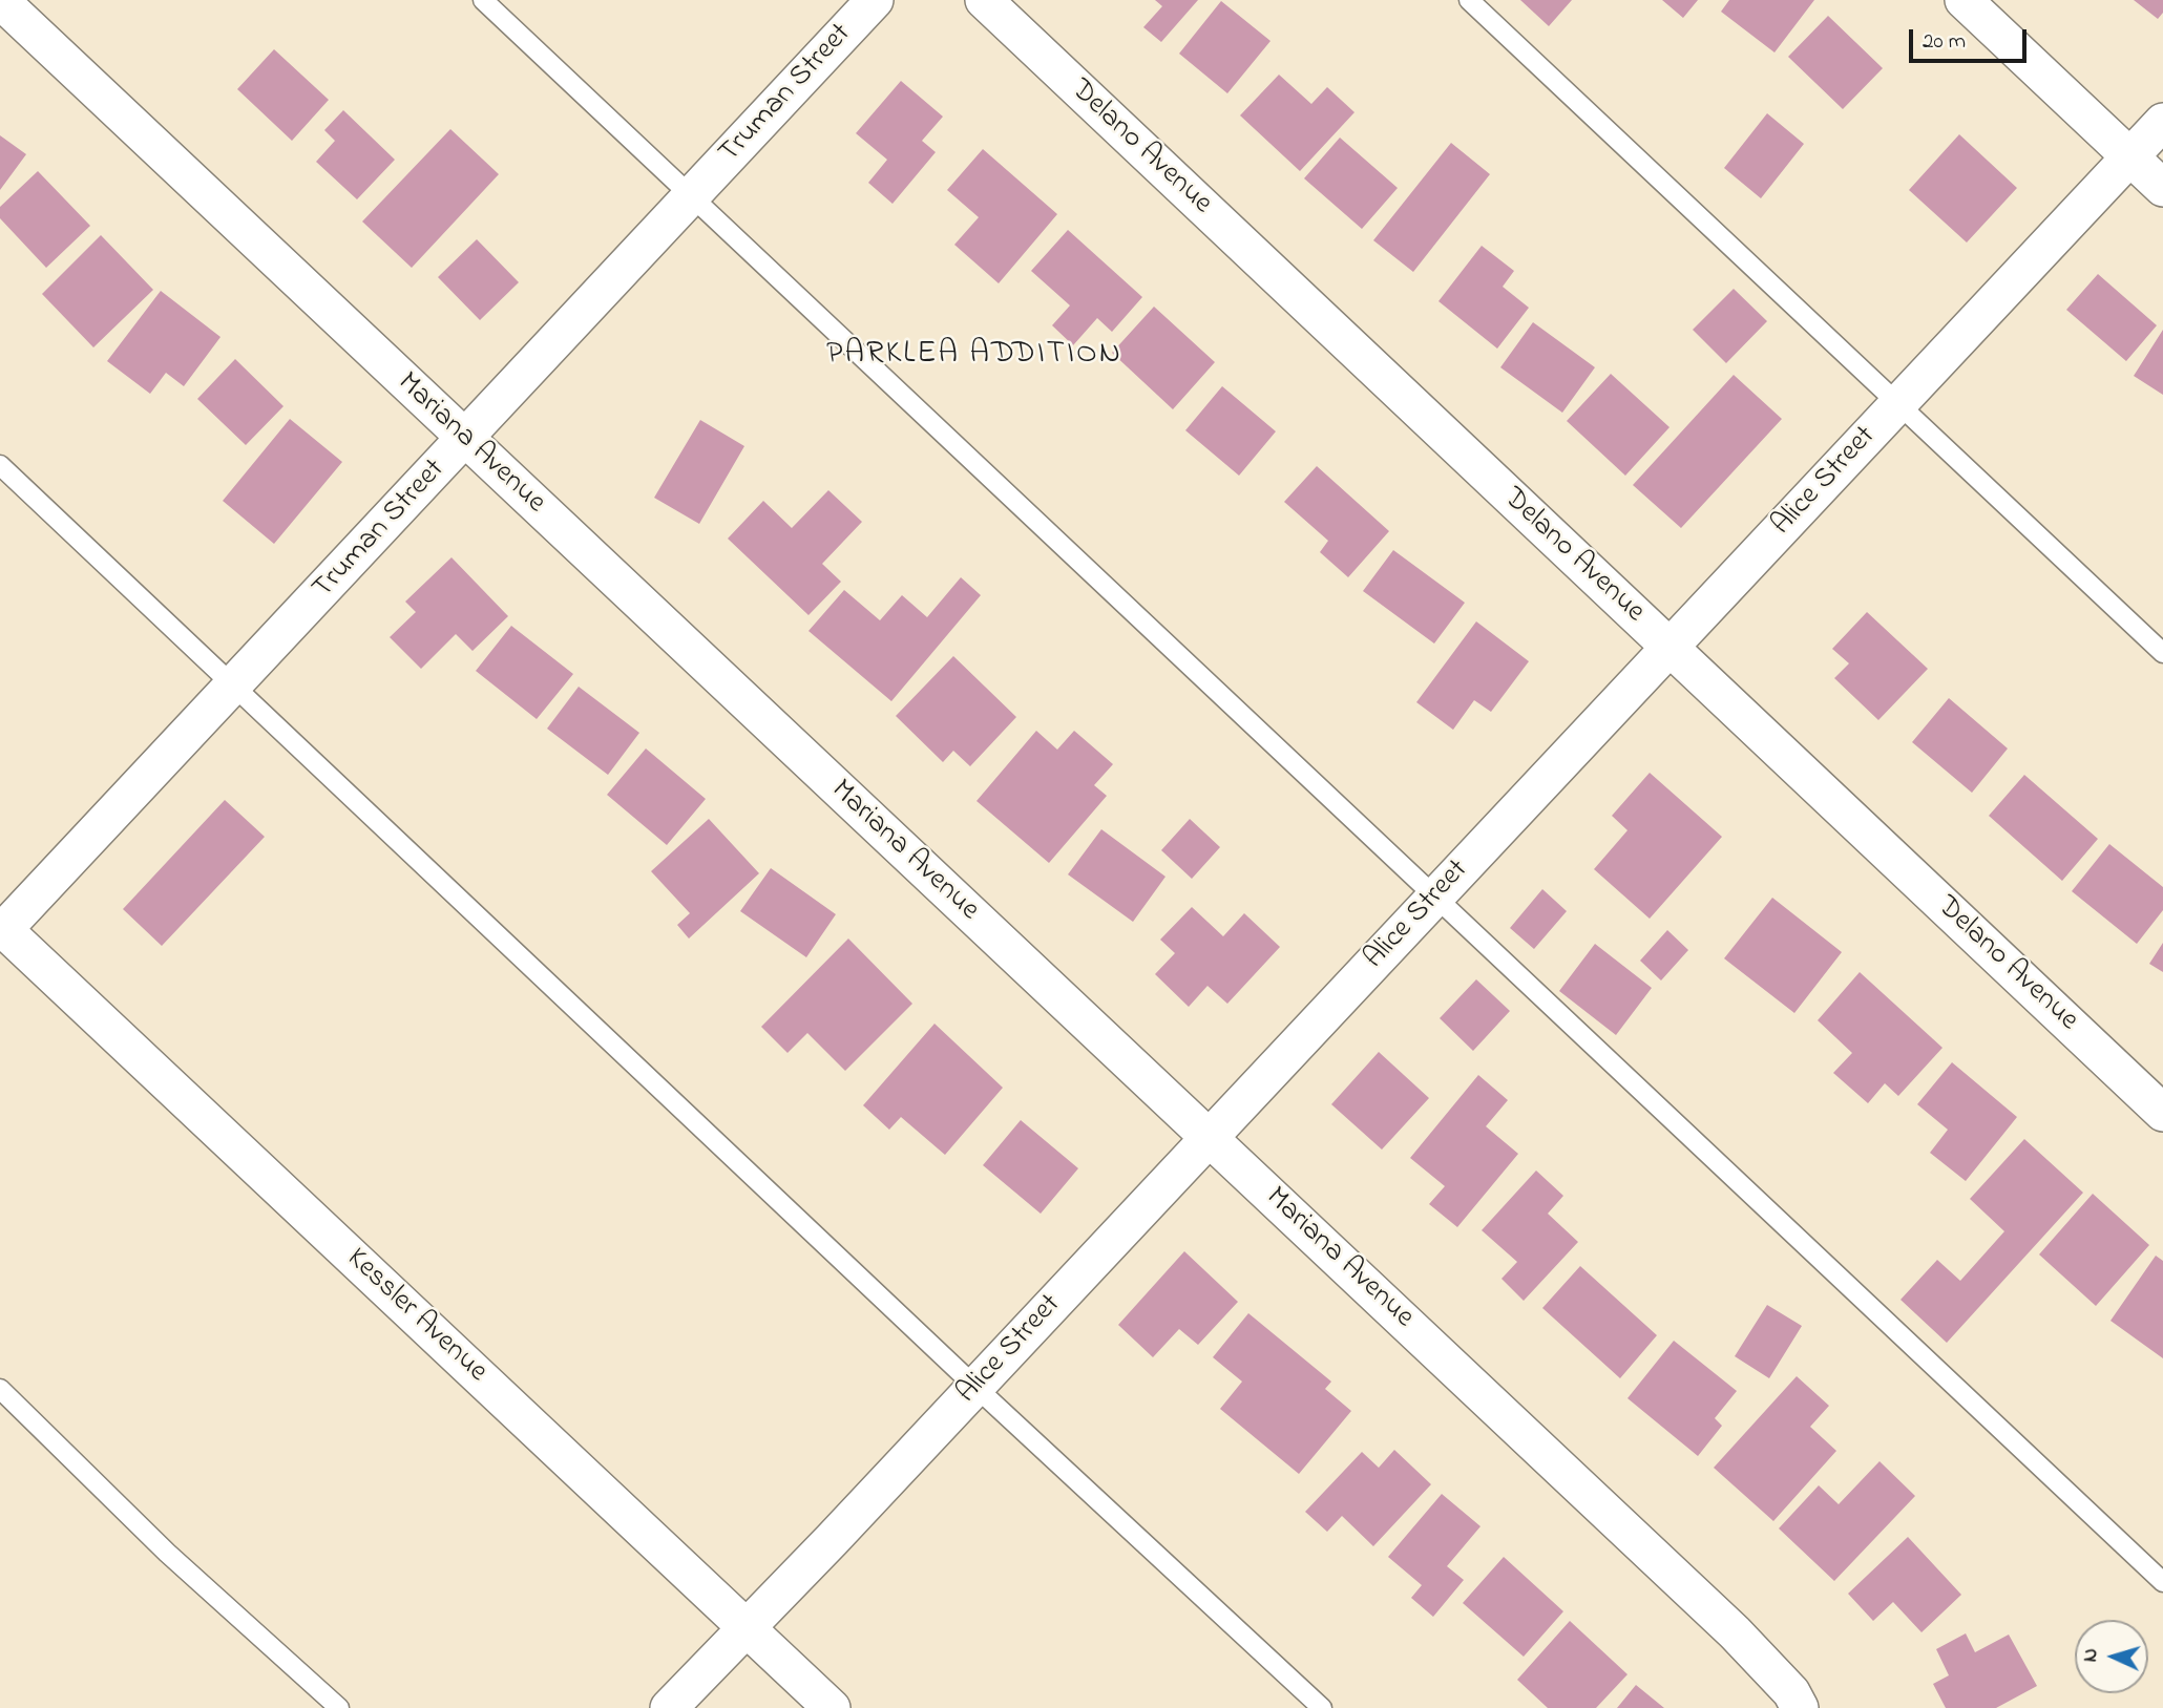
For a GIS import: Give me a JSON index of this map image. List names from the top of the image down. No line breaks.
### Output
{"streets":{"street":["Truman Street","Delano Avenue","Mariana Avenue","Alice Street","Kessler Avenue"]},"crossings":[["Truman Street","Mariana Avenue"],["Truman Street","Kessler Avenue"],["Delano Avenue","Alice Street"],["Mariana Avenue","Alice Street"],["Alice Street","Kessler Avenue"]],"districts":["PARKLEA ADDITION"],"scale_bar":"20 m","north":"left"}
